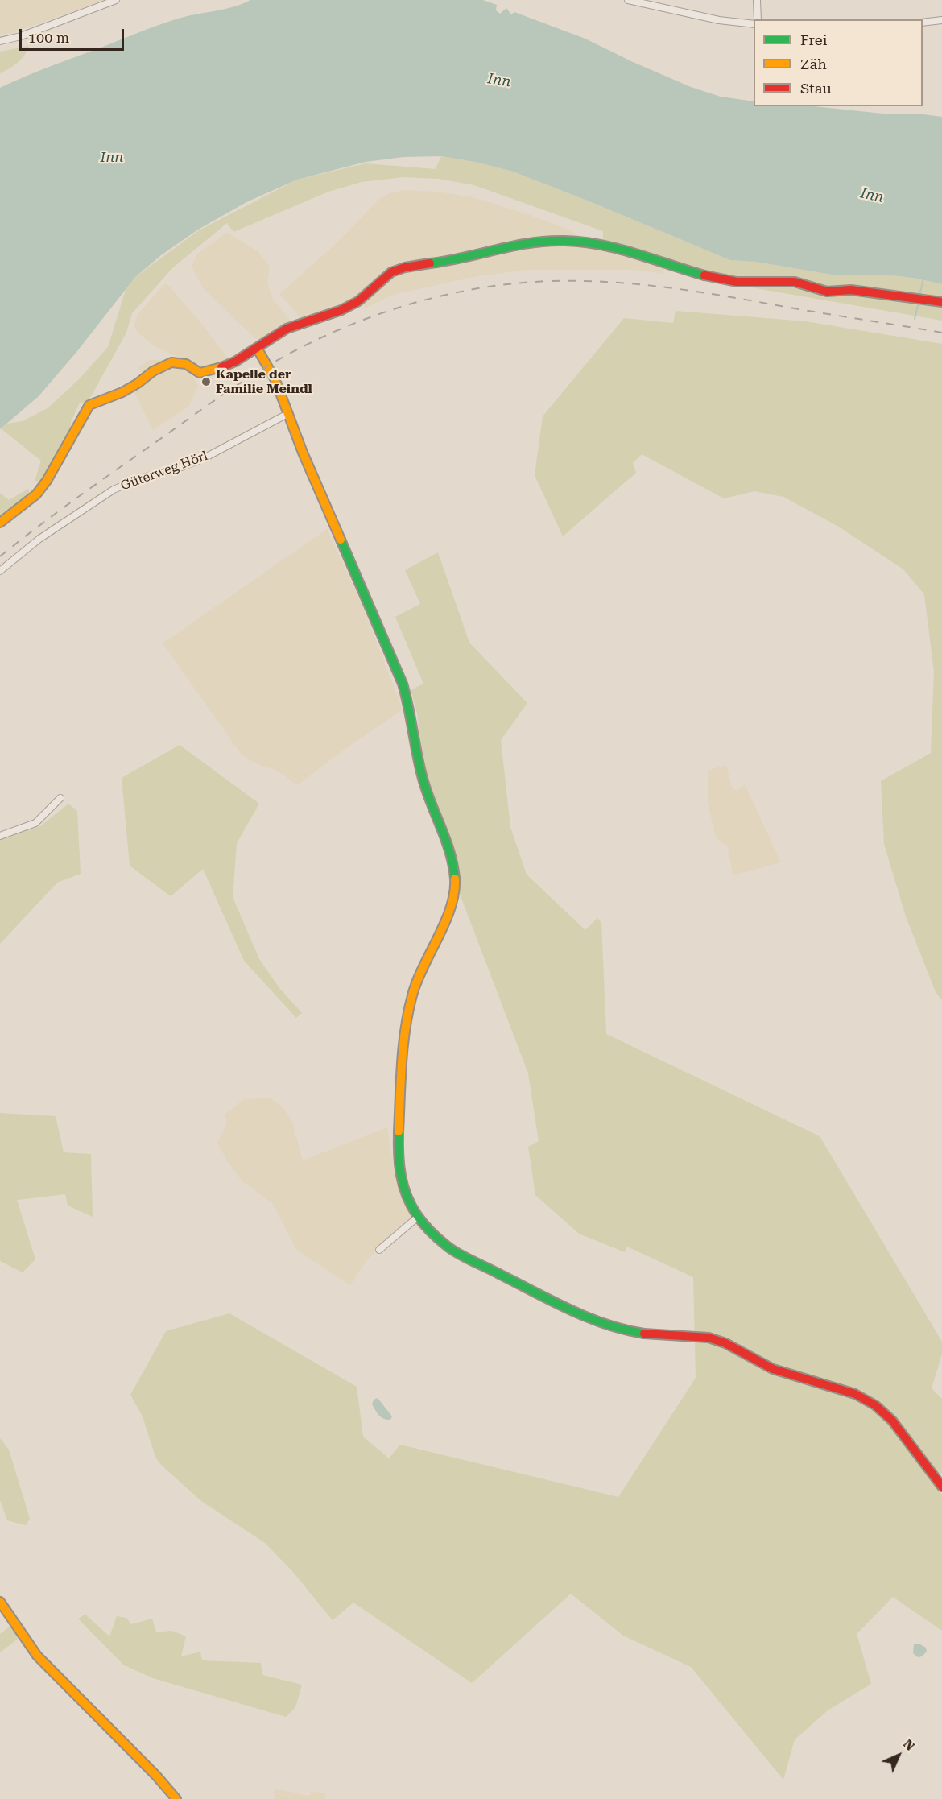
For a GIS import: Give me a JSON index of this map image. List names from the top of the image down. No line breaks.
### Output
{"streets":{"street":["Güterweg Hörl"]},"water":["Inn"],"places":["Kapelle der Familie Meindl"],"legend":["Frei","Zäh","Stau"],"scale_bar":"100 m","north":"top right"}
